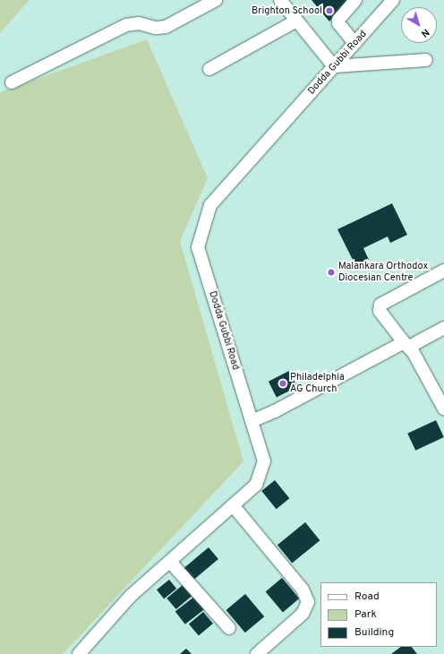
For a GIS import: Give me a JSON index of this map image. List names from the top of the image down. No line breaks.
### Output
{"streets":{"street":["Dodda Gubbi Road"]},"places":["Brighton School","Malankara Orthodox Diocesian Centre","Philadelphia AG Church"],"legend":["Road","Park","Building"],"north":"bottom right"}
